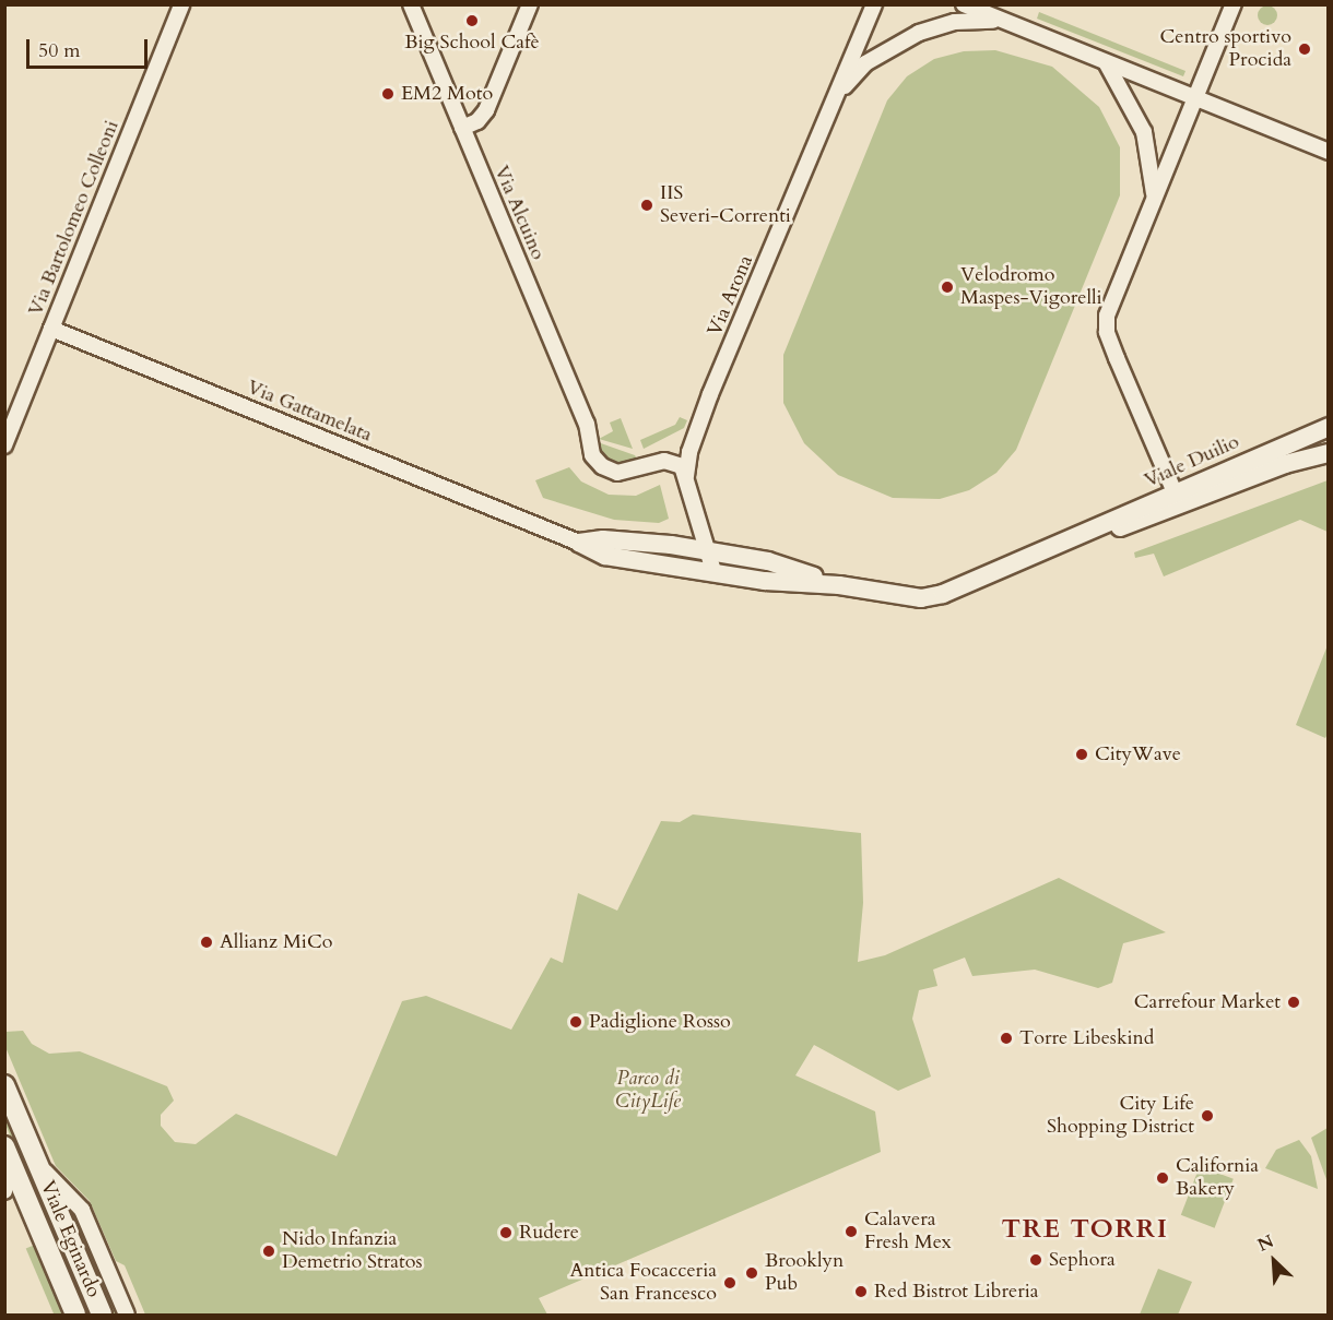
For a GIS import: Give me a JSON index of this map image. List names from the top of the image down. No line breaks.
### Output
{"streets":{"main road":["Viale Eginardo"],"street":["Via Alcuino","Via Bartolomeo Colleoni","Via Arona","Via Gattamelata","Viale Duilio"]},"crossings":[["Via Alcuino","Via Arona"],["Via Bartolomeo Colleoni","Via Gattamelata"],["Via Gattamelata","Viale Duilio"]],"districts":["TRE TORRI"],"parks":["Parco di CityLife"],"places":["Big School Cafè","Centro sportivo Procida","EM2 Moto","IIS Severi-Correnti","Velodromo Maspes-Vigorelli","CityWave","Allianz MiCo","Carrefour Market","Padiglione Rosso","Torre Libeskind","City Life Shopping District","California Bakery","Calavera Fresh Mex","Rudere","Nido Infanzia Demetrio Stratos","Sephora","Brooklyn Pub","Antica Focacceria San Francesco","Red Bistrot Libreria"],"scale_bar":"50 m","north":"top left"}
